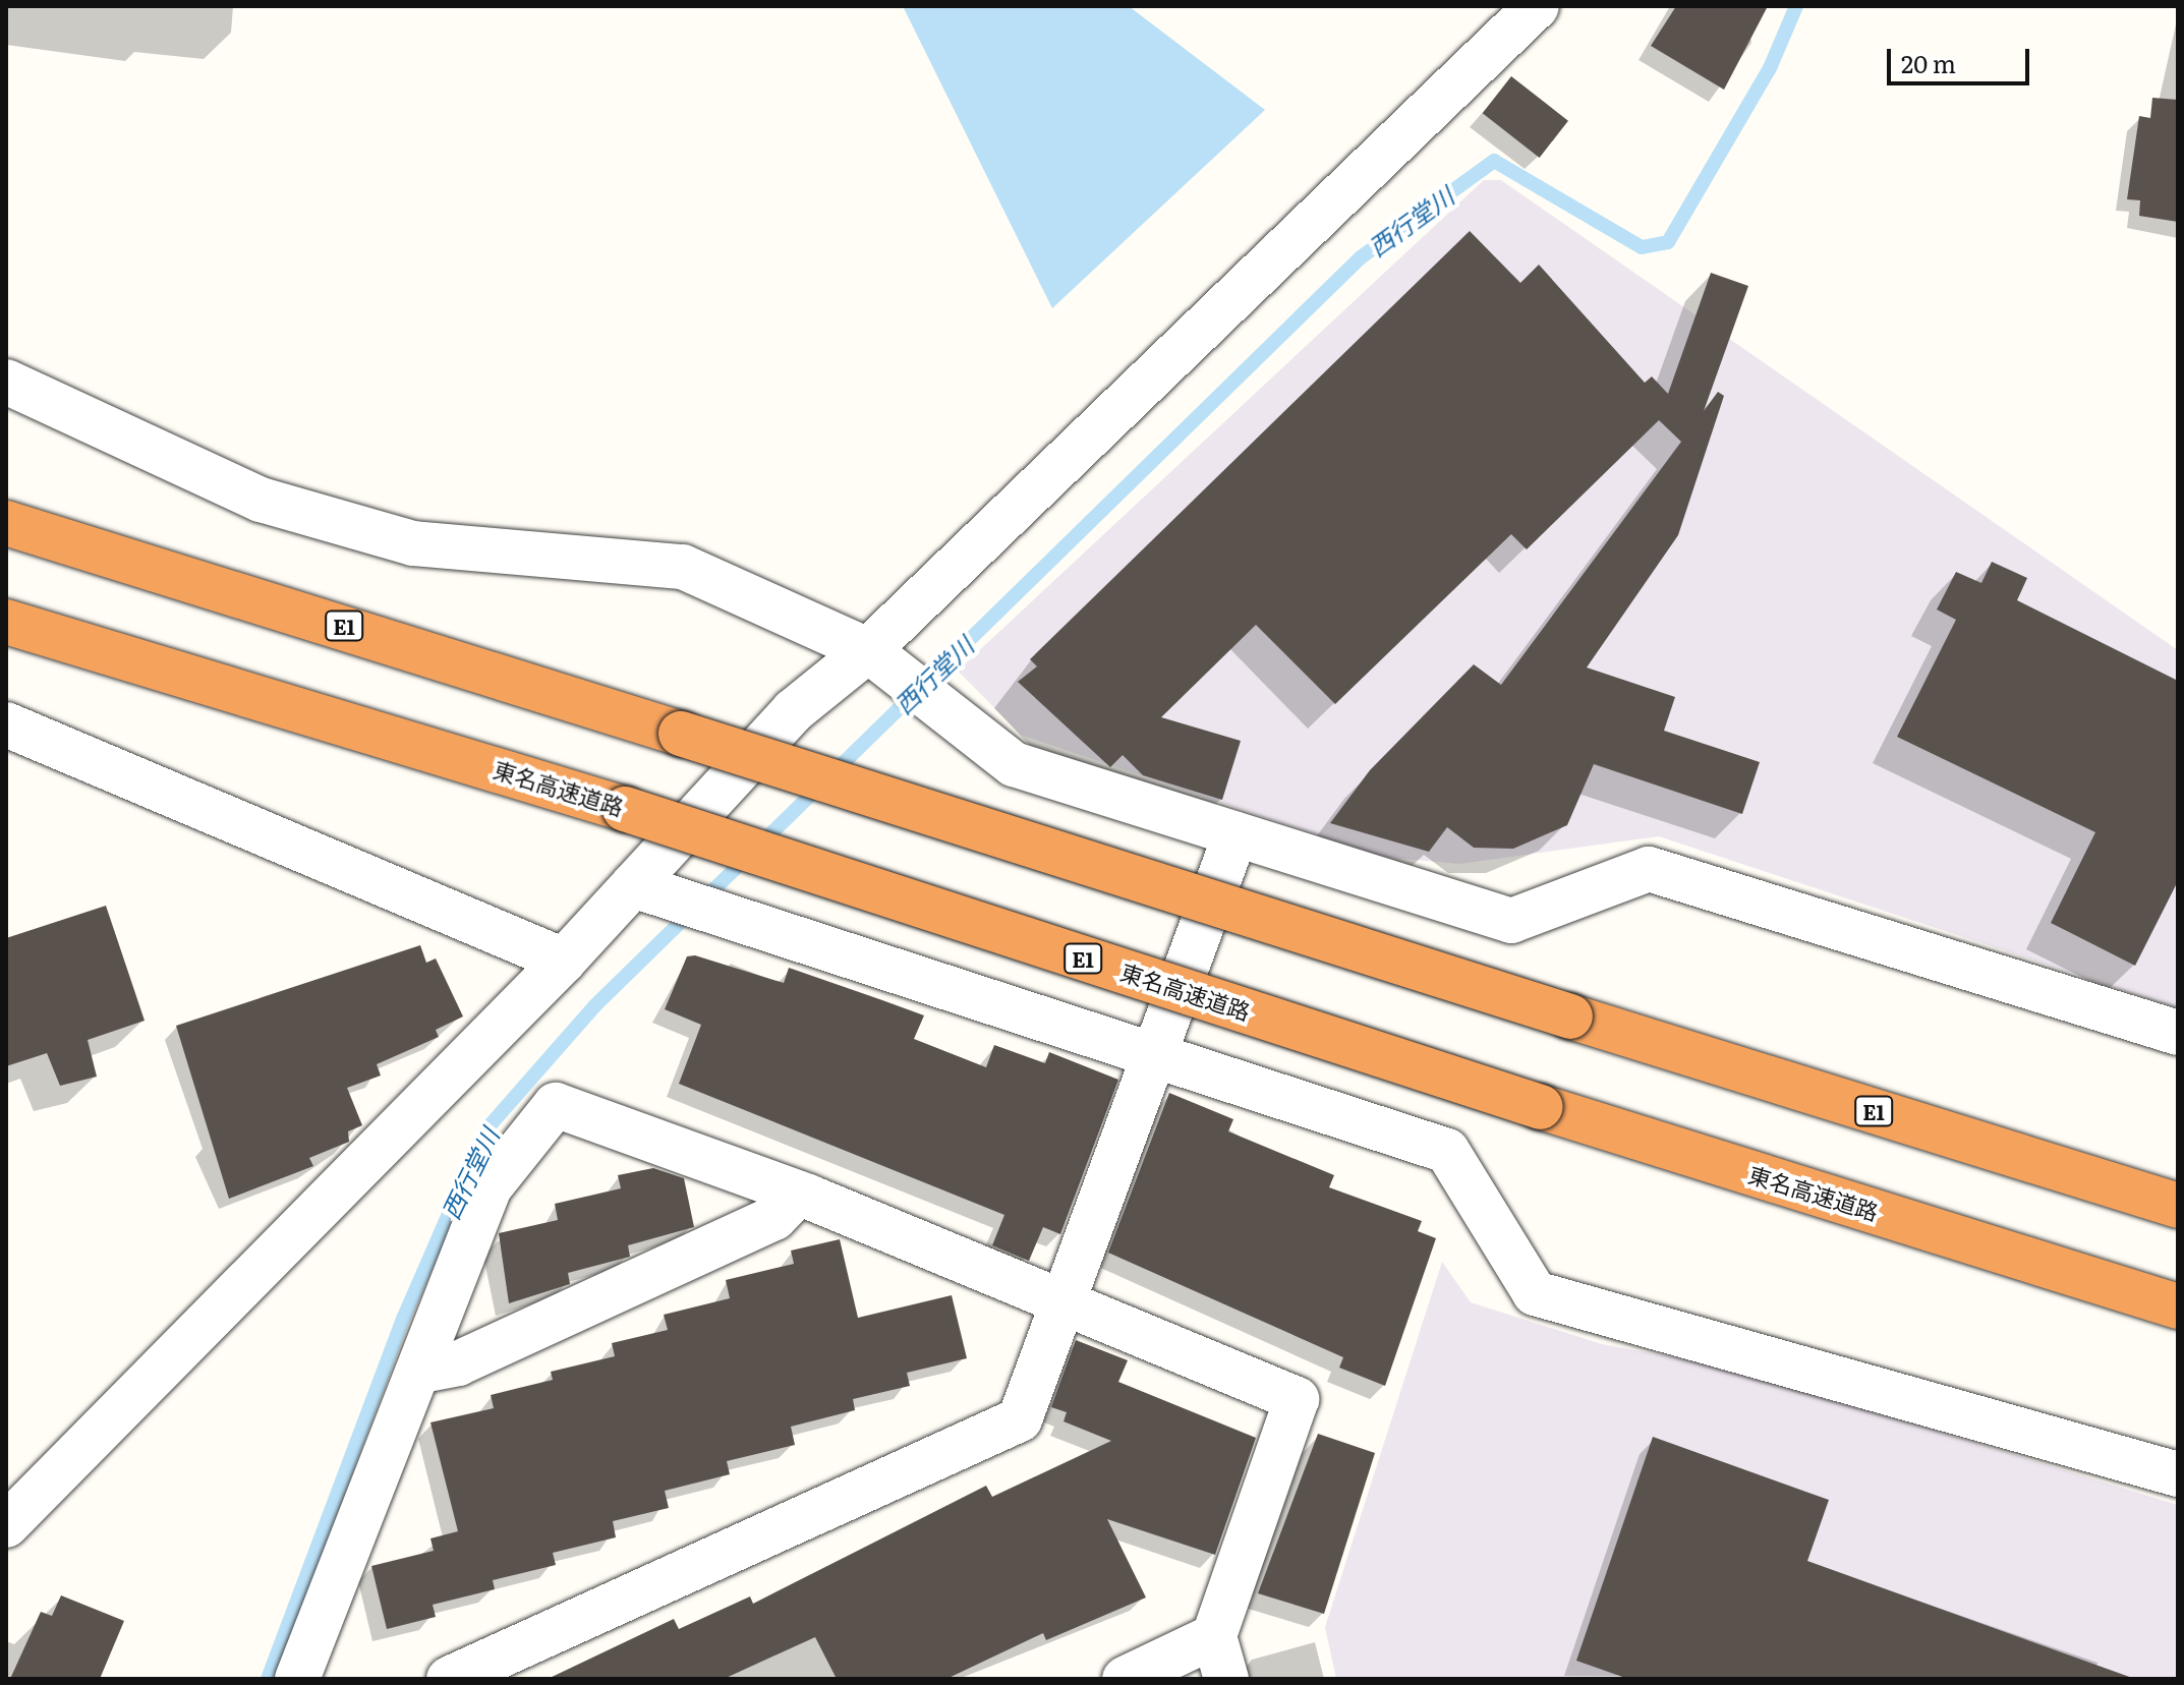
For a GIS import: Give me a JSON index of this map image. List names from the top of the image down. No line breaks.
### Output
{"streets":{"highway":["E1","東名高速道路"]},"water":["西行堂川"],"scale_bar":"20 m"}
